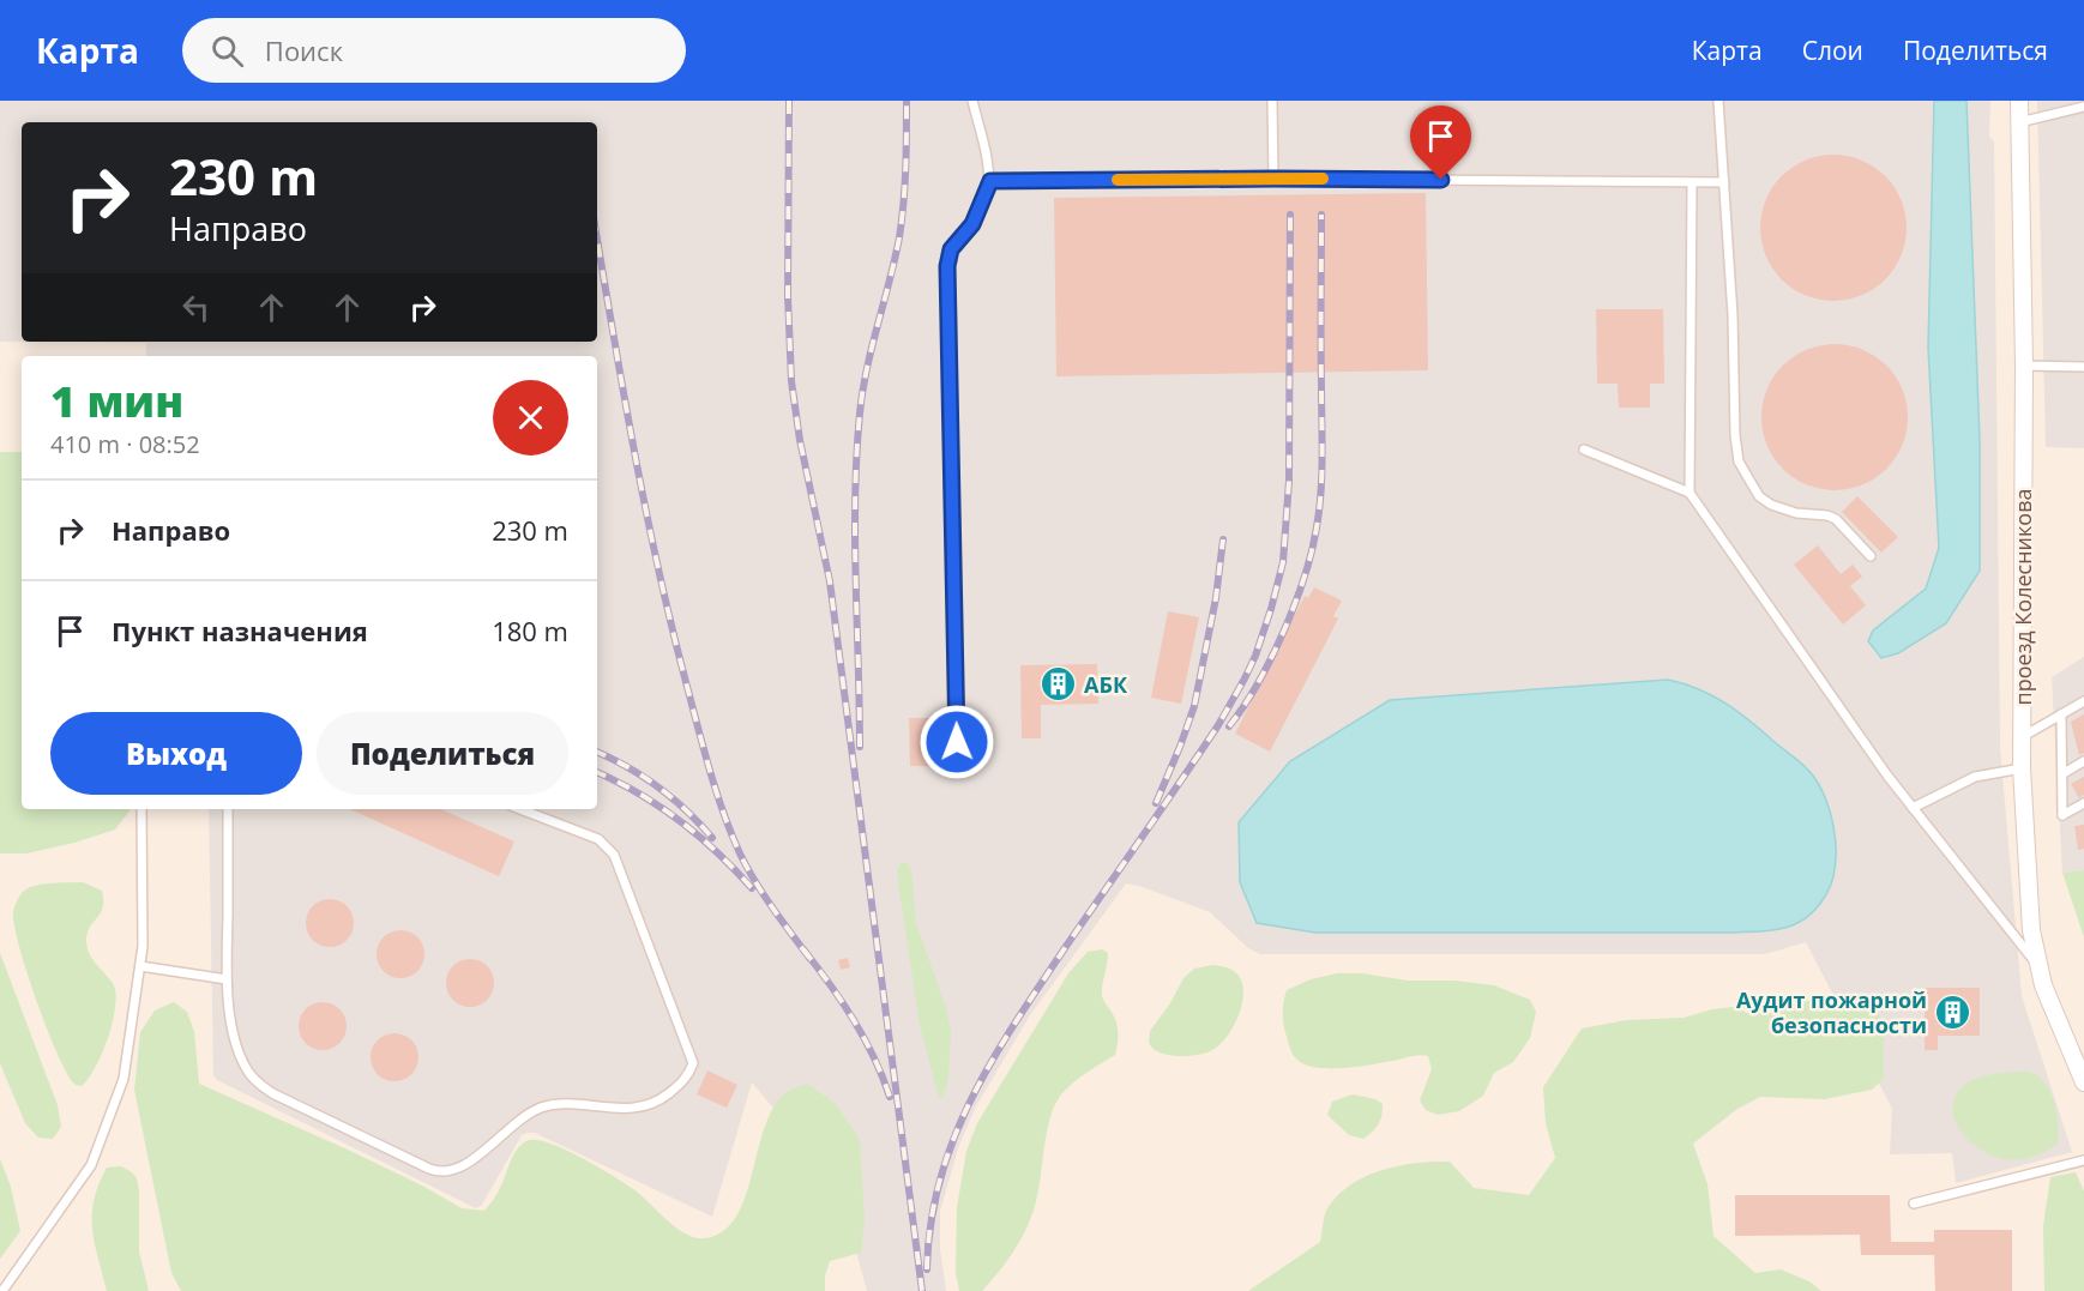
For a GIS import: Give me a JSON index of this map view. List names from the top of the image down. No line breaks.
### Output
{"streets":{"street":["проезд Колесникова"]},"places":{"building":["АБК","Аудит пожарной безопасности"]},"page":{"header":"Карта","search":"Поиск","nav":["Карта","Слои","Поделиться"],"turn":["230 m","Направо"],"heading":["1 мин","410 m · 08:52"],"list":[{"name":"Направо","value":"230 m"},{"name":"Пункт назначения","value":"180 m"}],"buttons":["Выход","Поделиться"]}}
